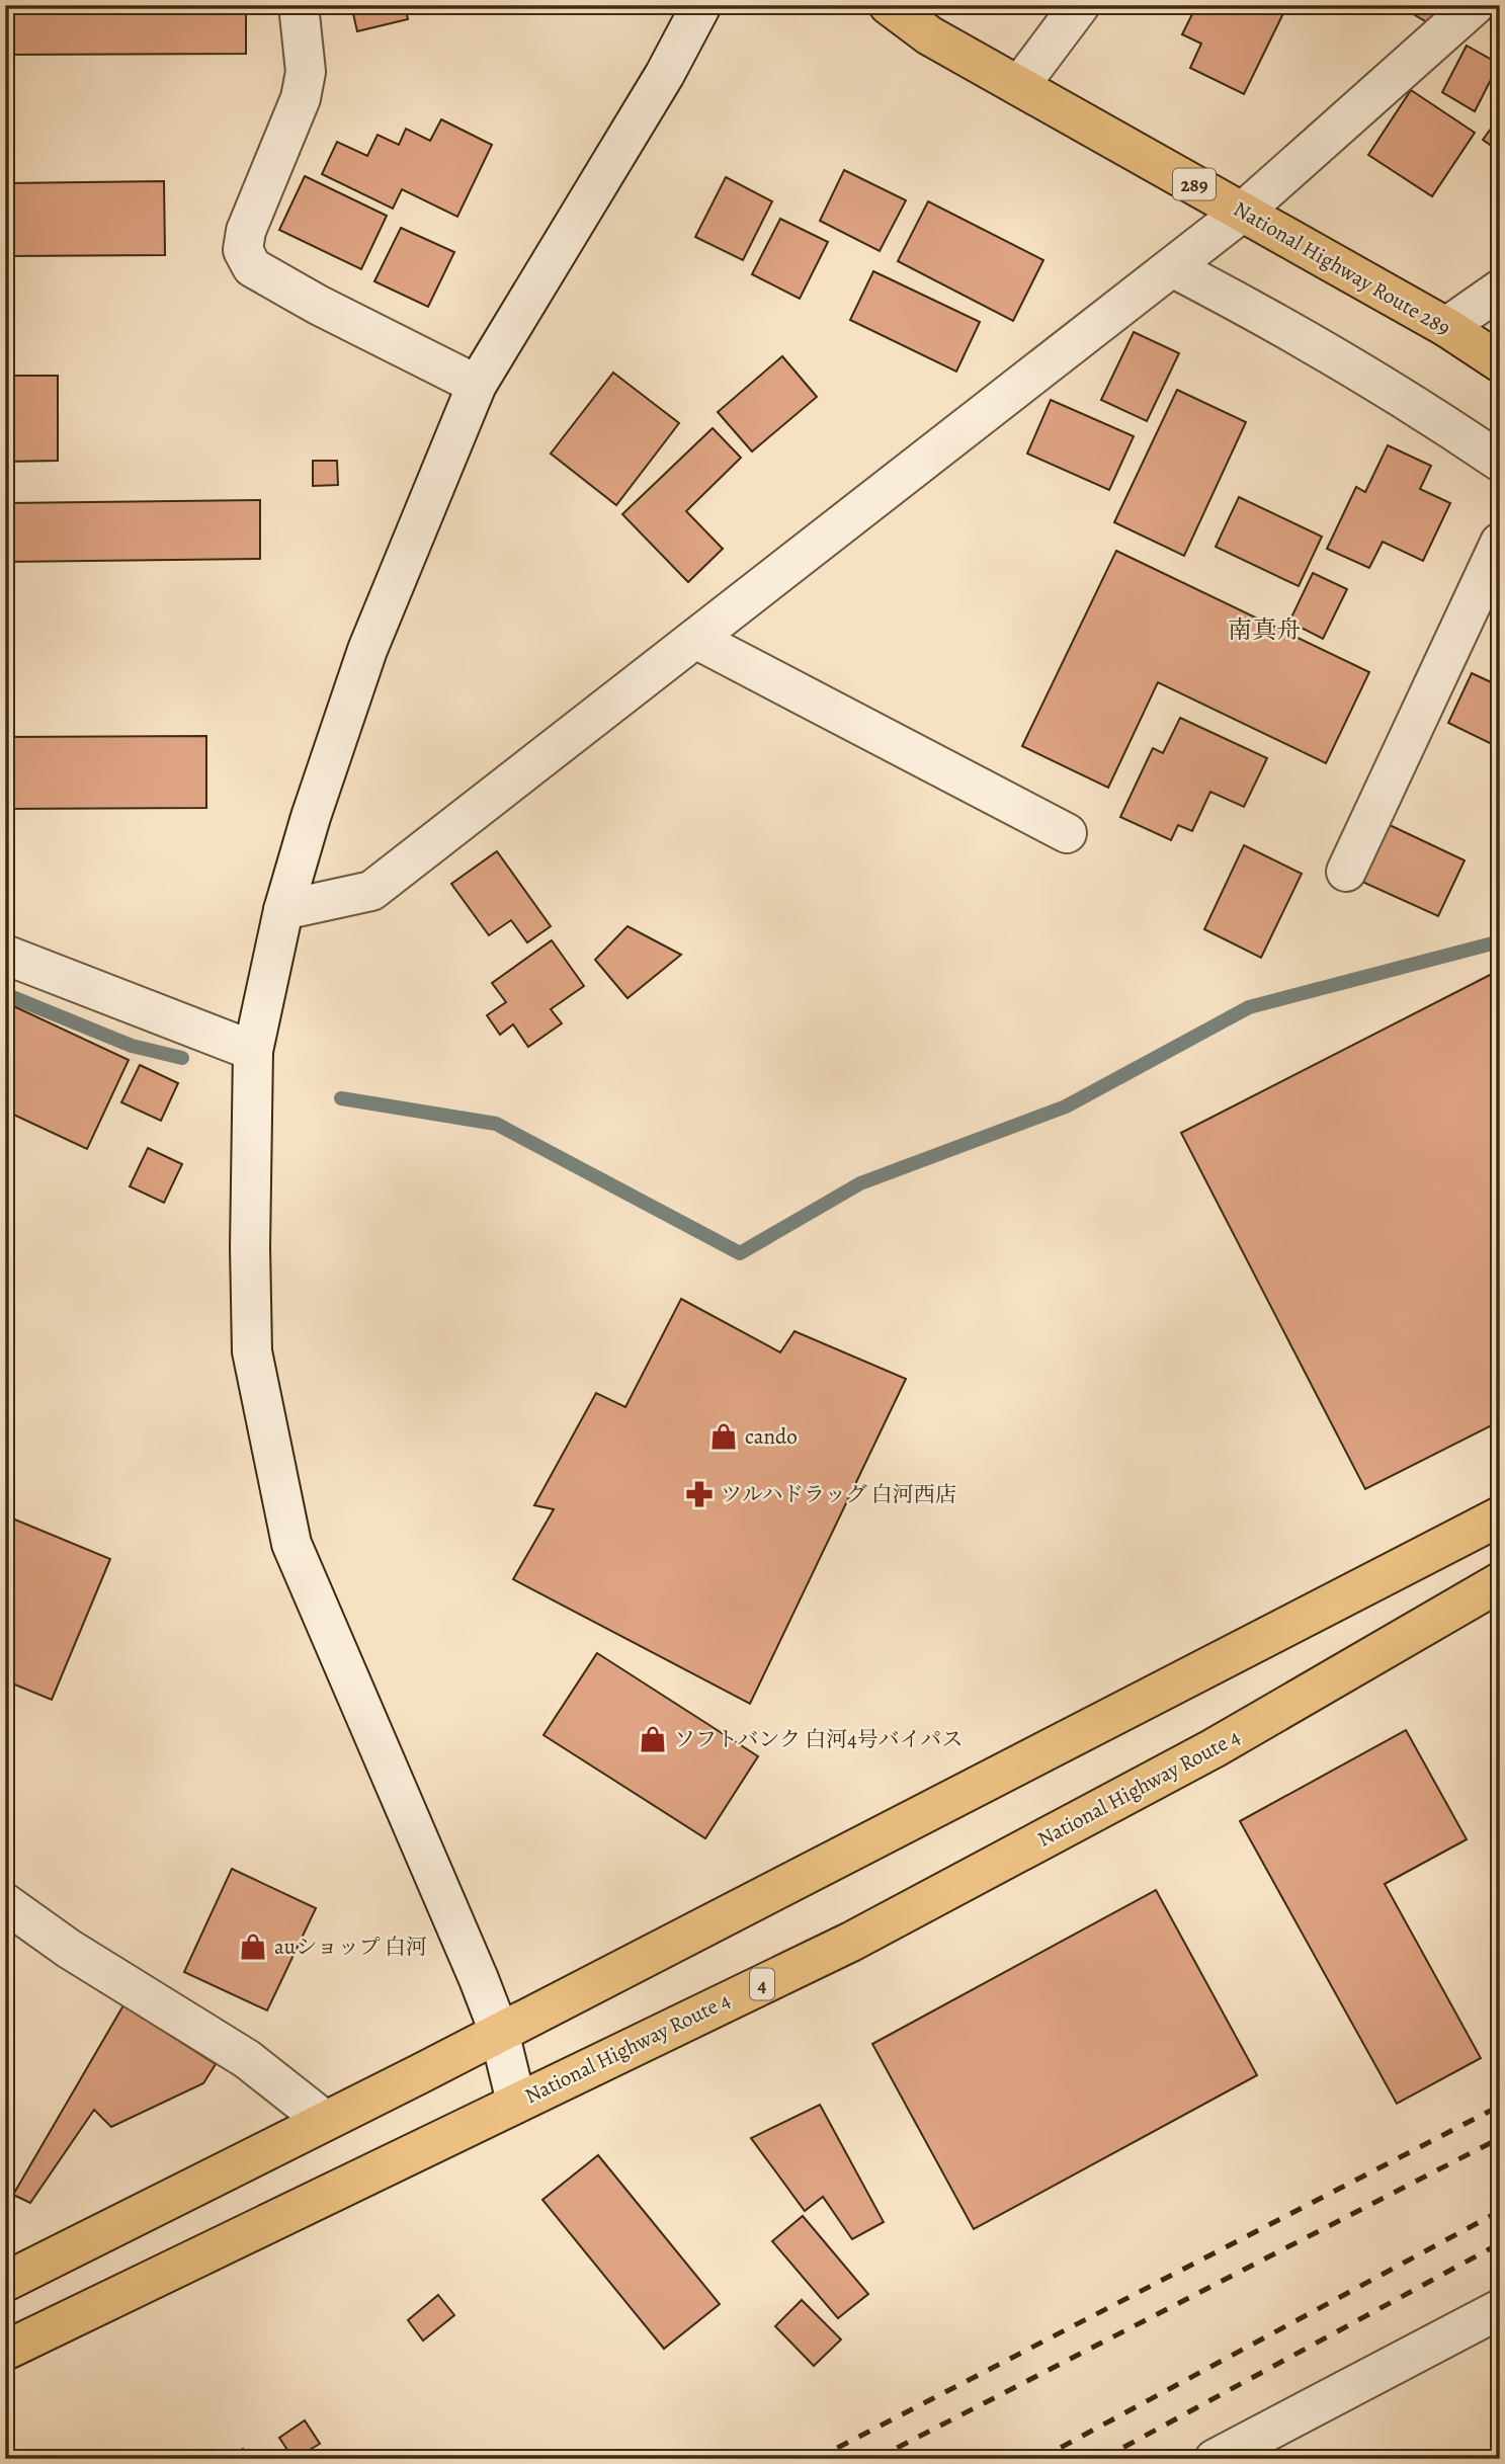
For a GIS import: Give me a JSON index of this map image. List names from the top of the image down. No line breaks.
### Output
{"streets":{"highway":["289","National Highway Route 289","National Highway Route 4","4"]},"districts":["南真舟"],"places":{"shop":["cando","ソフトバンク 白河4号バイパス","auショップ 白河"],"pharmacy":["ツルハドラッグ 白河西店"]}}
